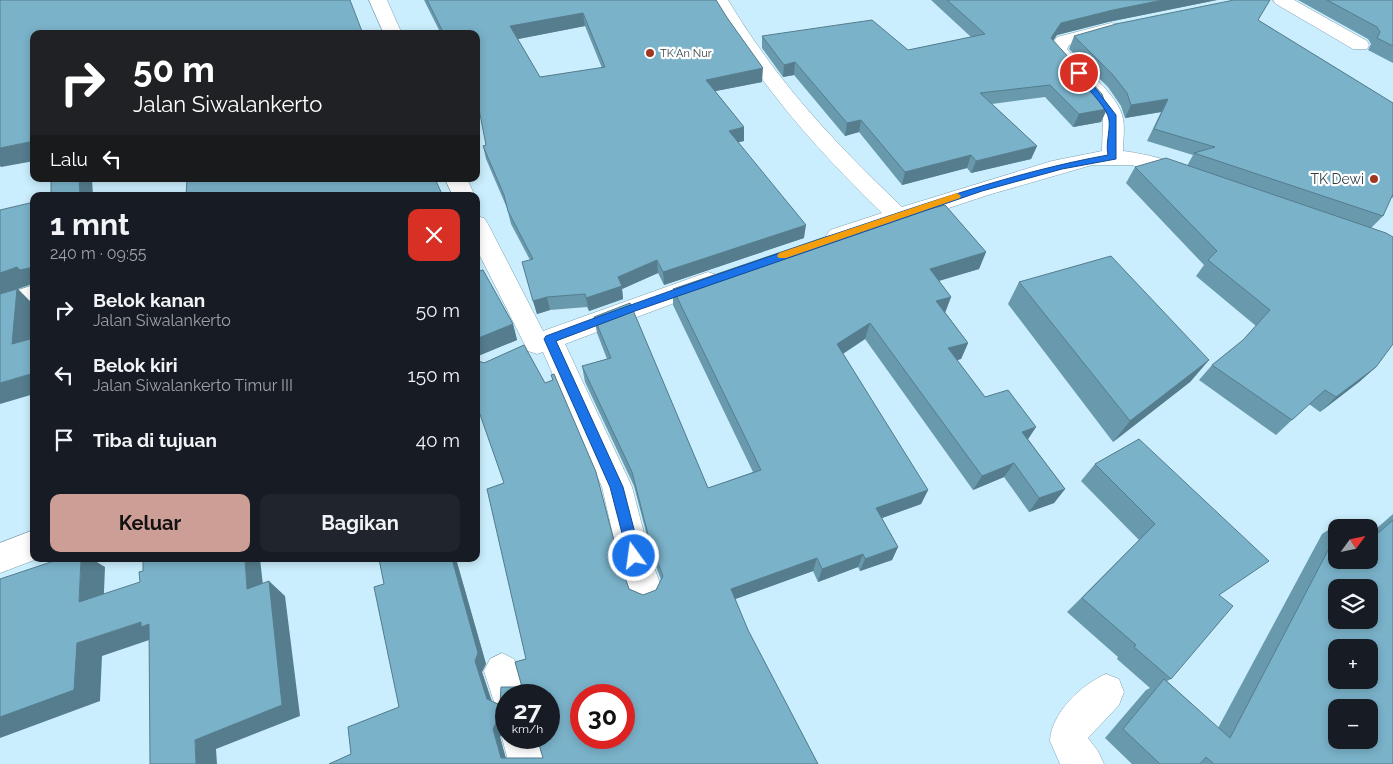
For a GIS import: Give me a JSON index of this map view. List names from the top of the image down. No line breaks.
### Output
{"places":["TK An Nur","TK Dewi"],"north":"top right","page":{"turn":["50 m","Jalan Siwalankerto"],"then":"Lalu","heading":["1 mnt","240 m · 09:55"],"list":[{"name":"Belok kanan","note":"Jalan Siwalankerto","value":"50 m"},{"name":"Belok kiri","note":"Jalan Siwalankerto Timur III","value":"150 m"},{"name":"Tiba di tujuan","value":"40 m"}],"buttons":["Keluar","Bagikan"],"map_buttons":["+","−"],"speed":"27 km/h","limit":"30"}}
